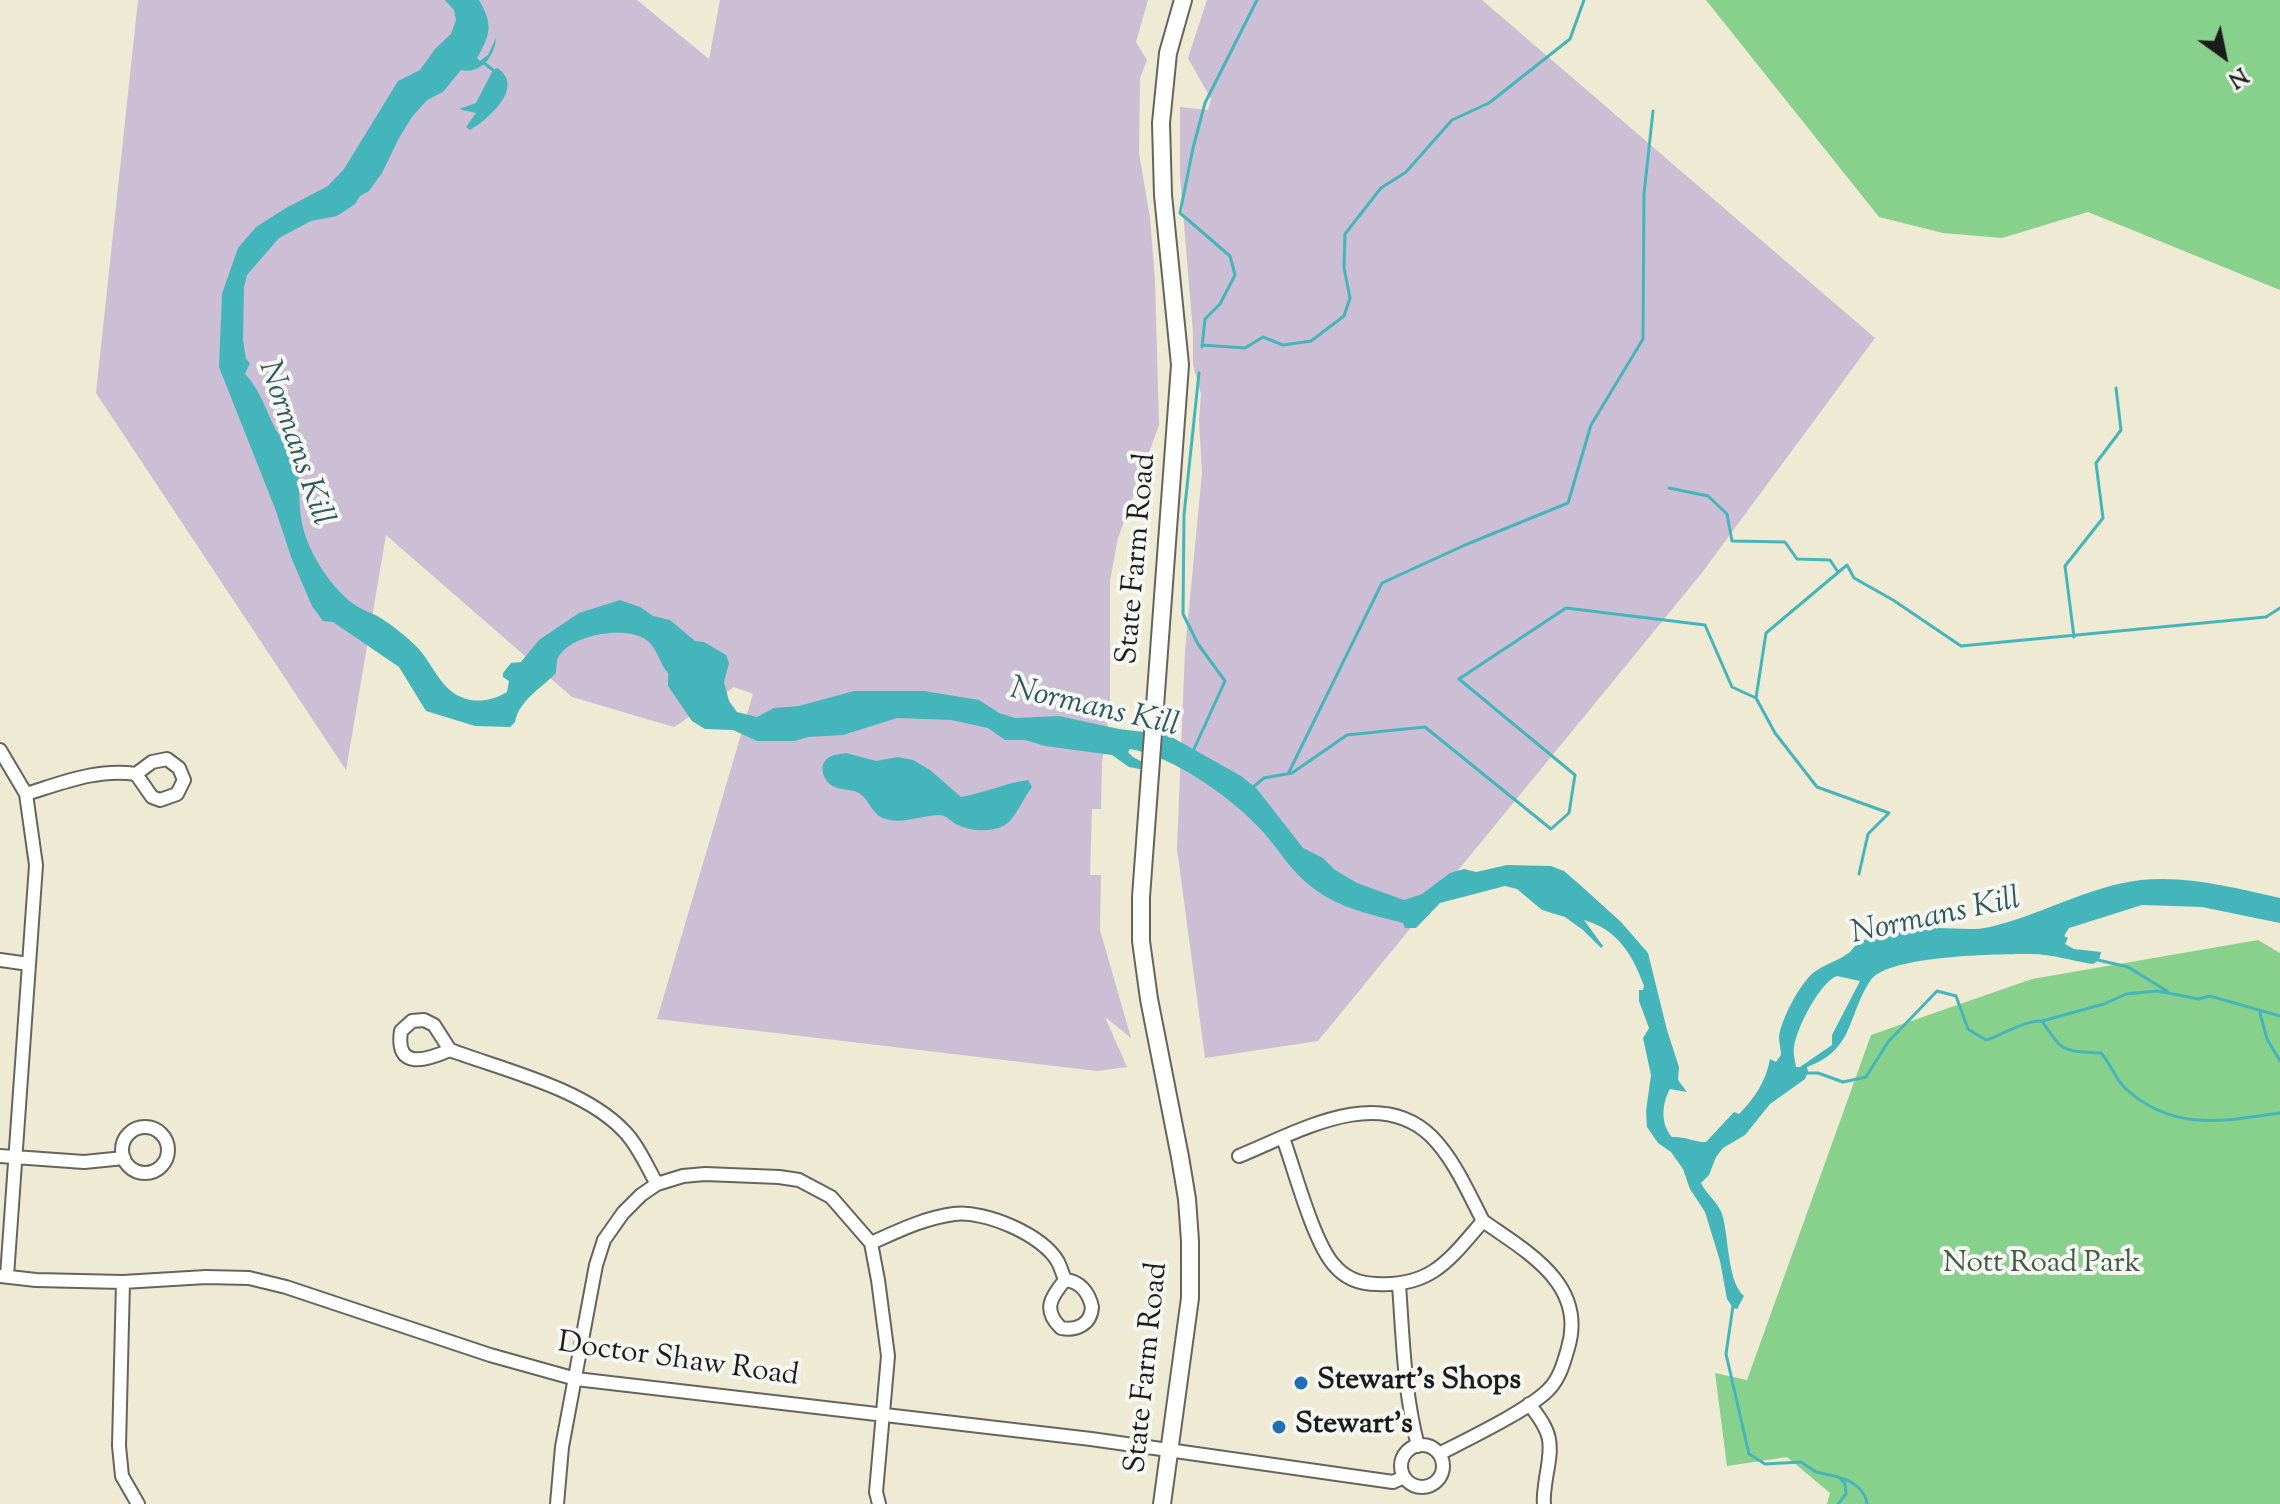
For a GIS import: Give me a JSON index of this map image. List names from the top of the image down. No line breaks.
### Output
{"streets":{"main road":["State Farm Road"],"street":["Doctor Shaw Road"]},"crossings":[["State Farm Road","Doctor Shaw Road"]],"water":["Normans Kill"],"parks":["Nott Road Park"],"places":["Stewart's Shops","Stewart's"],"north":"bottom right"}
